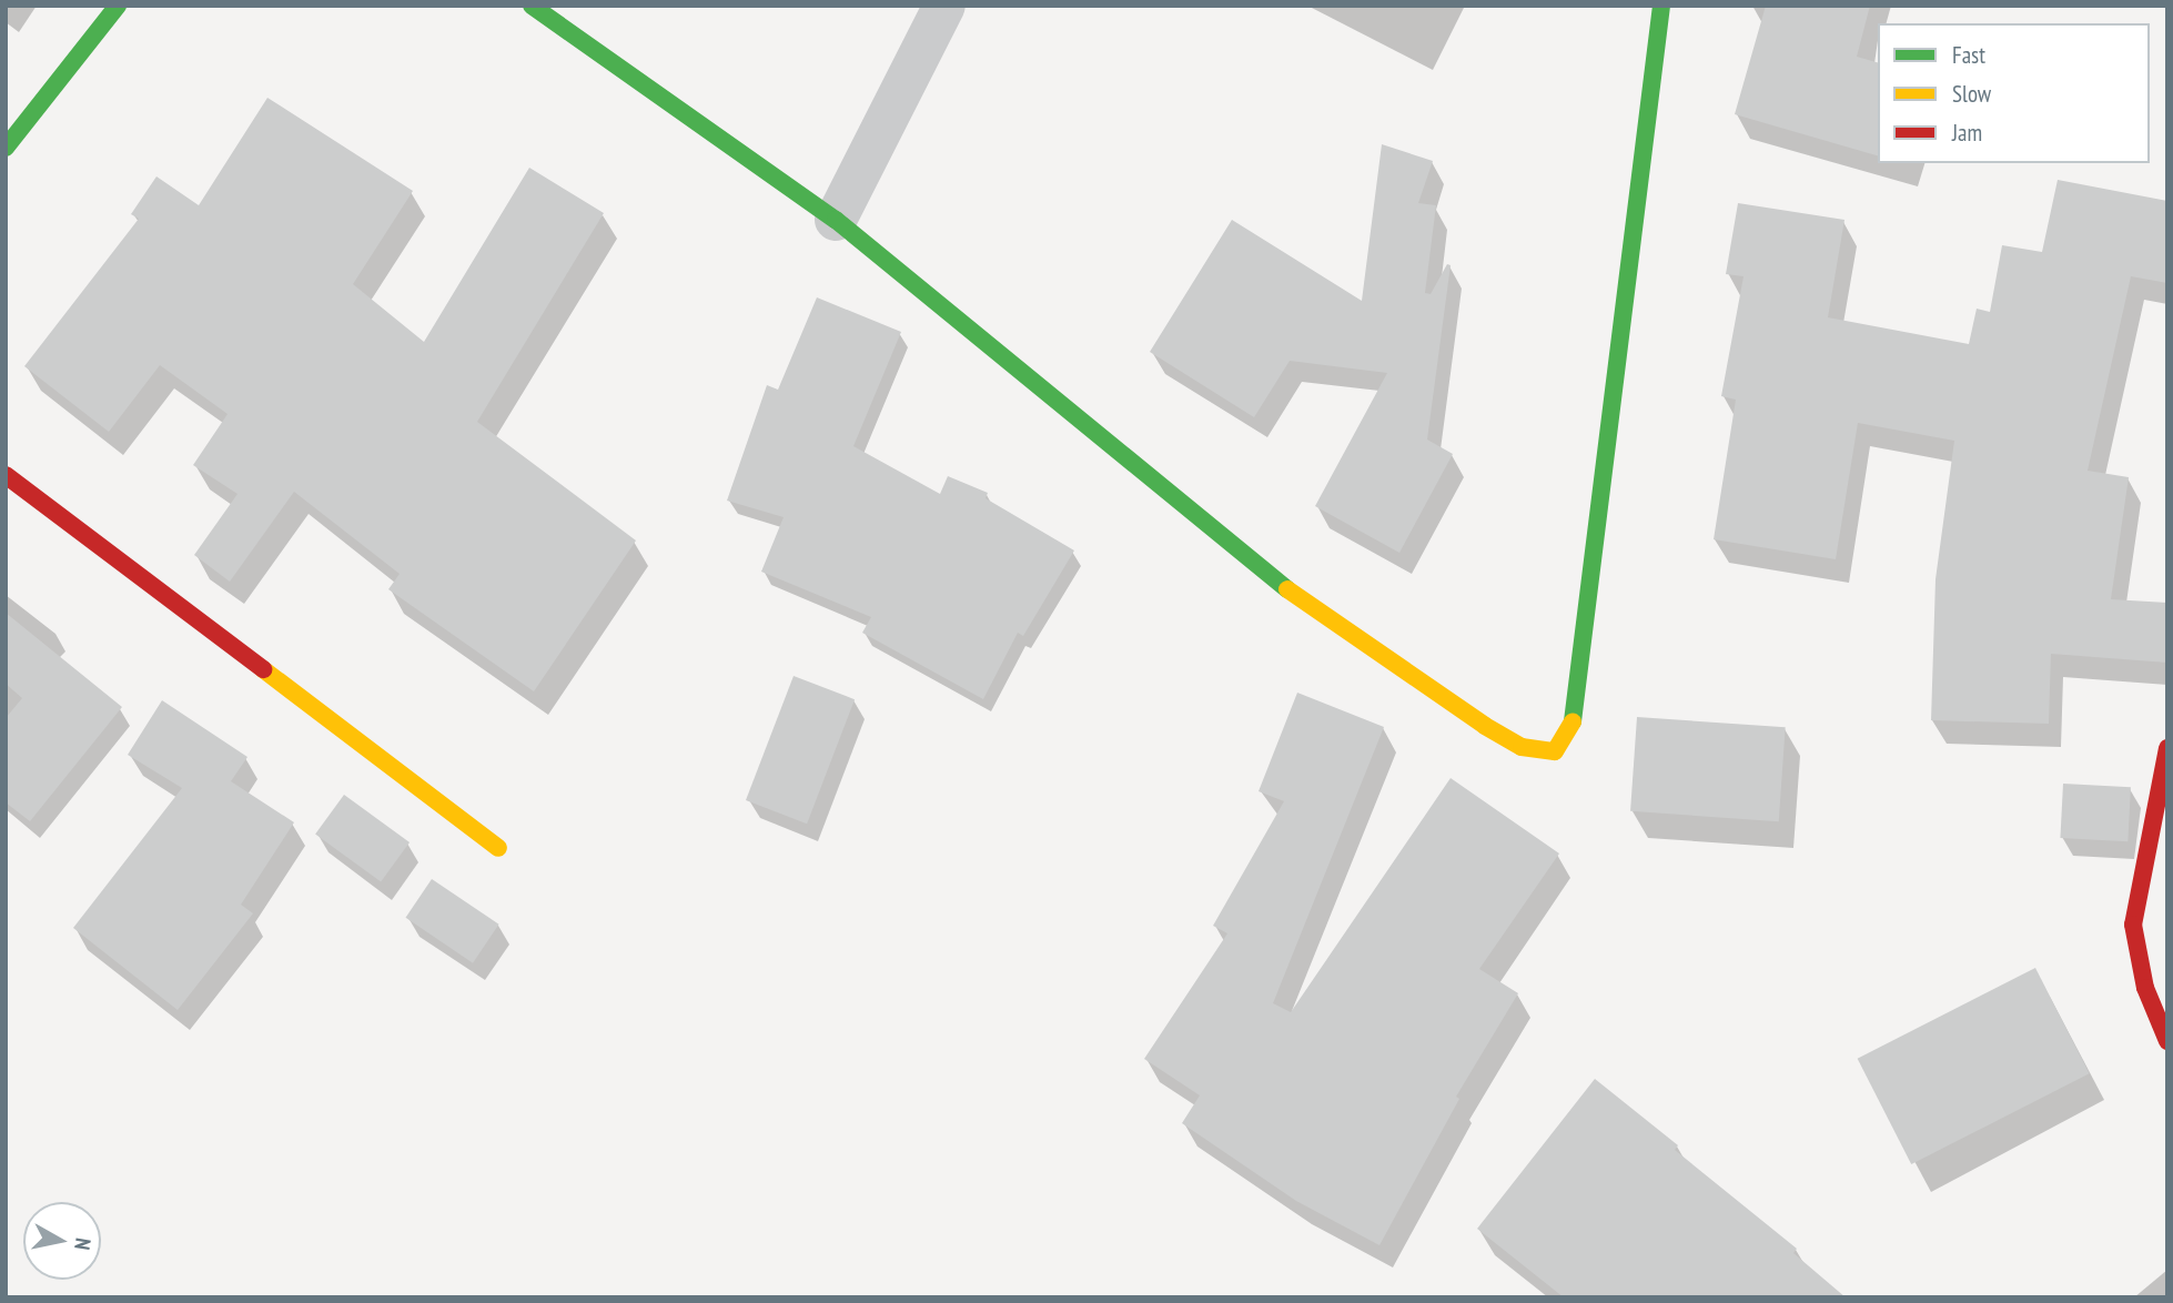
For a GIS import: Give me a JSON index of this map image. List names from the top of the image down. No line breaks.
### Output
{"legend":["Fast","Slow","Jam"],"north":"right"}
